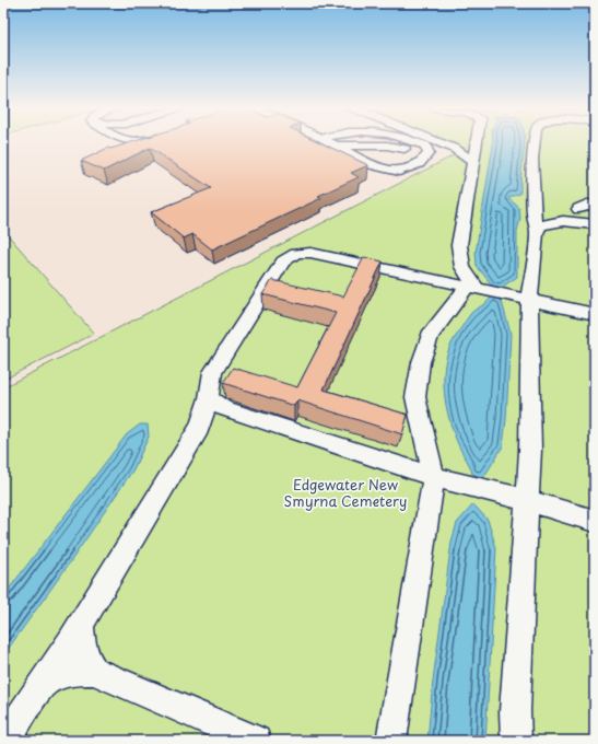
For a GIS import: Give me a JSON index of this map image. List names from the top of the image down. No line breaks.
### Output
{"parks":["Edgewater New Smyrna Cemetery"]}
